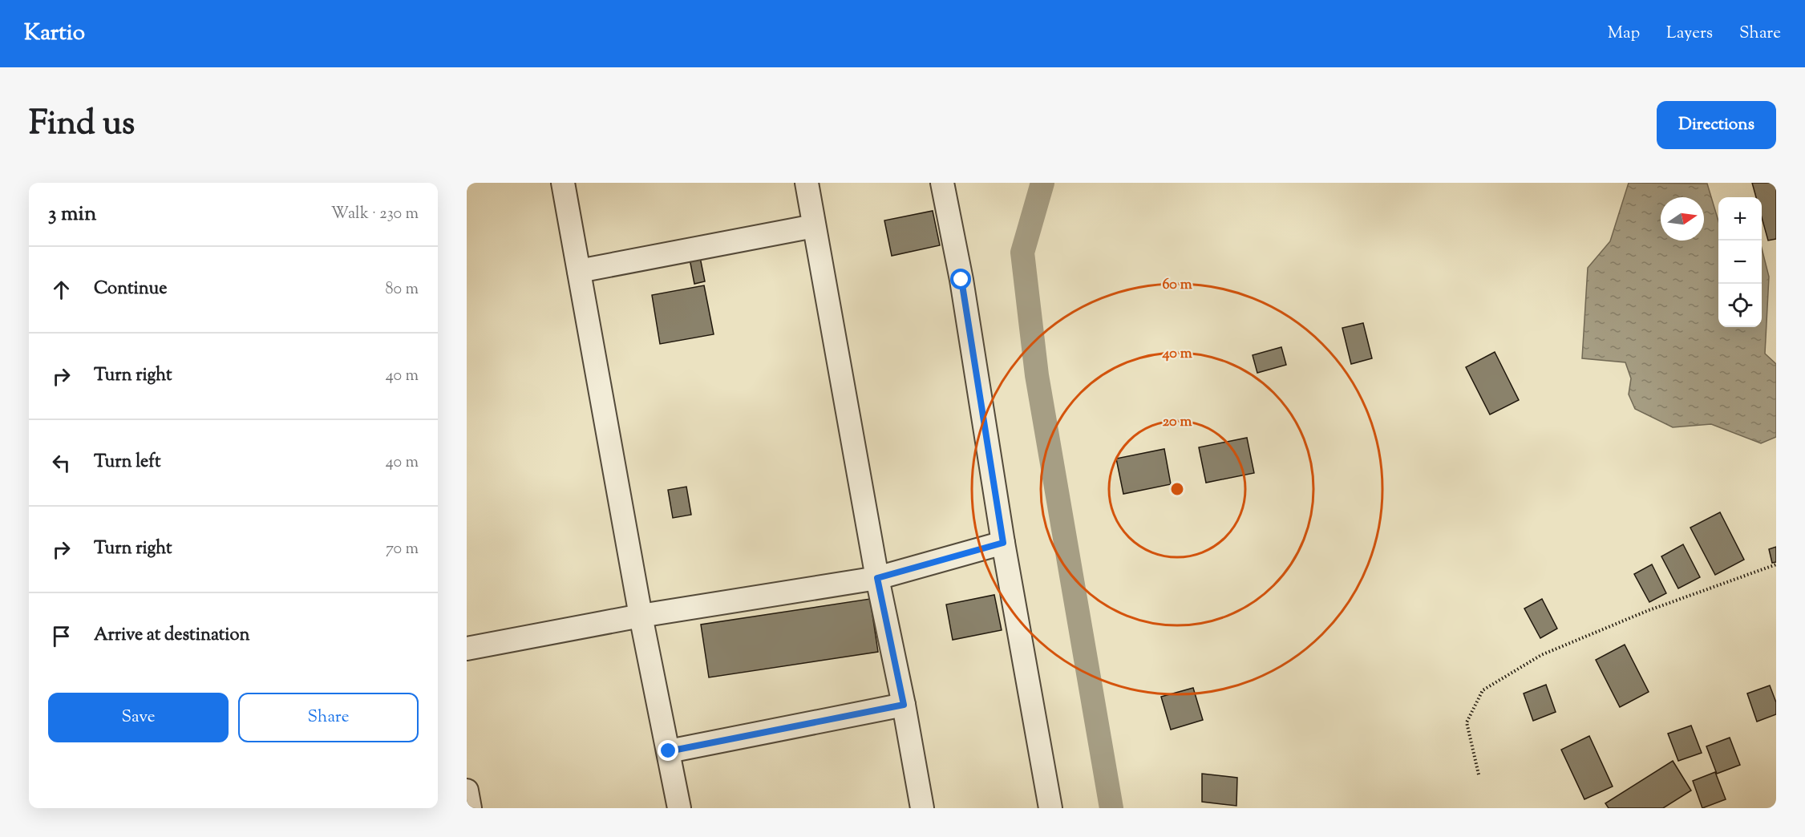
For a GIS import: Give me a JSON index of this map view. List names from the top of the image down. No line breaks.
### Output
{"north":"right","page":{"header":"Kartio","nav":["Map","Layers","Share"],"title":"Find us","buttons":["Directions",["Save","Share"]],"heading":["3 min","Walk · 230 m"],"map_buttons":["+","−"],"list":[["Continue","80 m"],["Turn right","40 m"],["Turn left","40 m"],["Turn right","70 m"],"Arrive at destination"]},"rings":["60 m","40 m","20 m"]}
